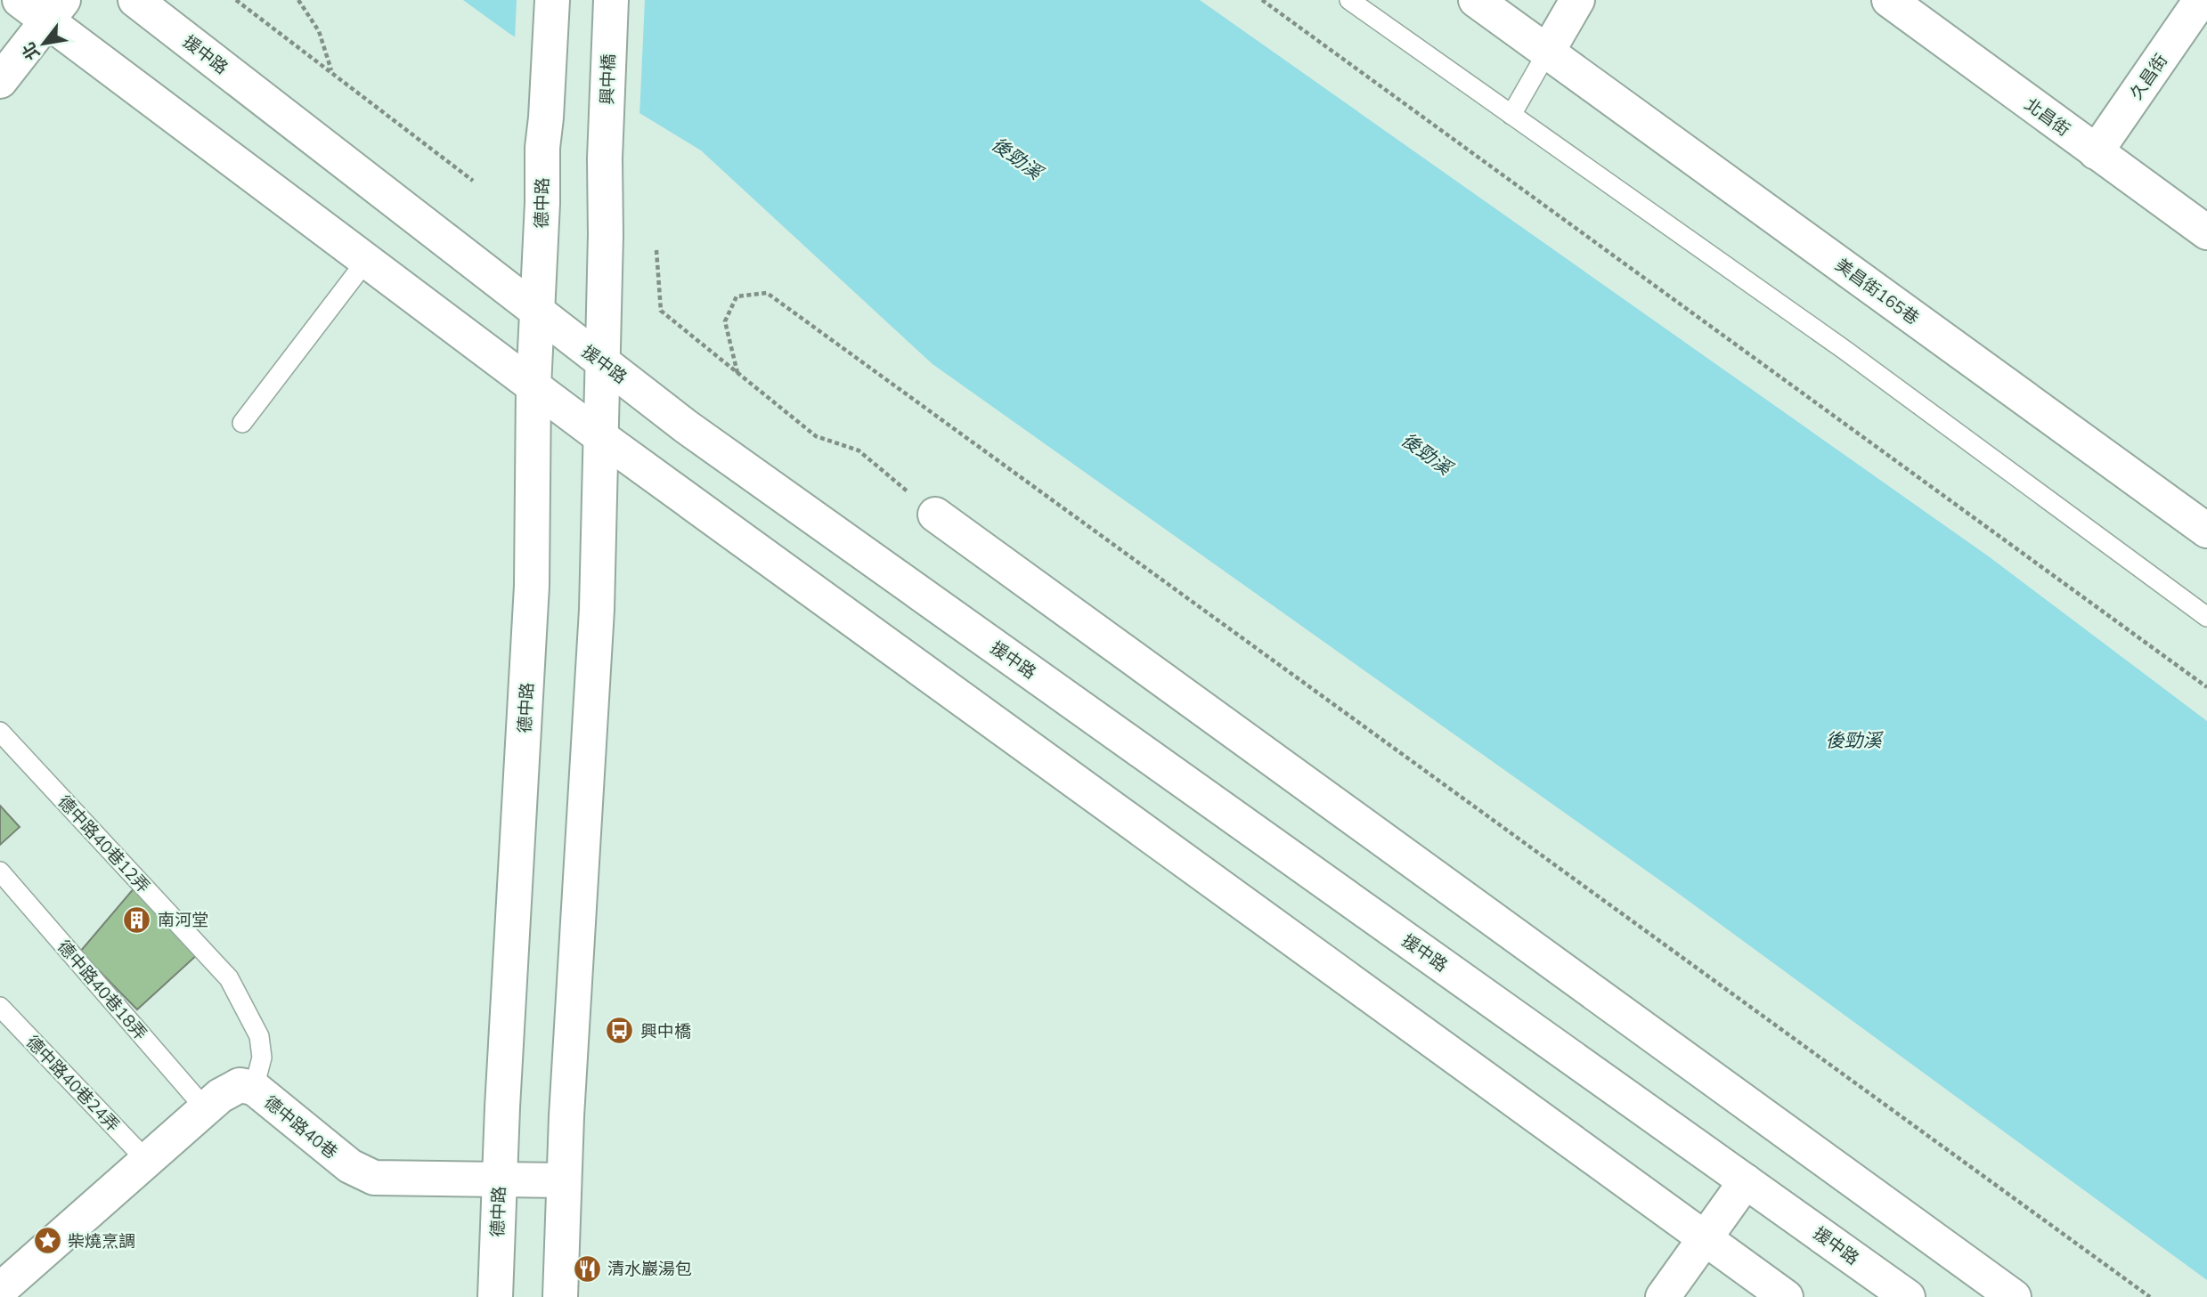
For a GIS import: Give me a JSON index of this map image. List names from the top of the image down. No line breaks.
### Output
{"streets":{"street":["援中路","久昌街","興中橋","北昌街","德中路","美昌街165巷","德中路40巷"],"lane":["德中路40巷12弄","德中路40巷18弄","德中路40巷24弄"]},"crossings":[["援中路","興中橋"],["援中路","德中路"],["久昌街","北昌街"],["德中路","德中路40巷"],["德中路40巷12弄","德中路40巷"],["德中路40巷18弄","德中路40巷"],["德中路40巷24弄","德中路40巷"]],"water":["後勁溪"],"places":{"building":["南河堂"],"bus stop":["興中橋"],"place":["柴燒烹調"],"restaurant":["清水巖湯包"]},"north":"bottom left"}
